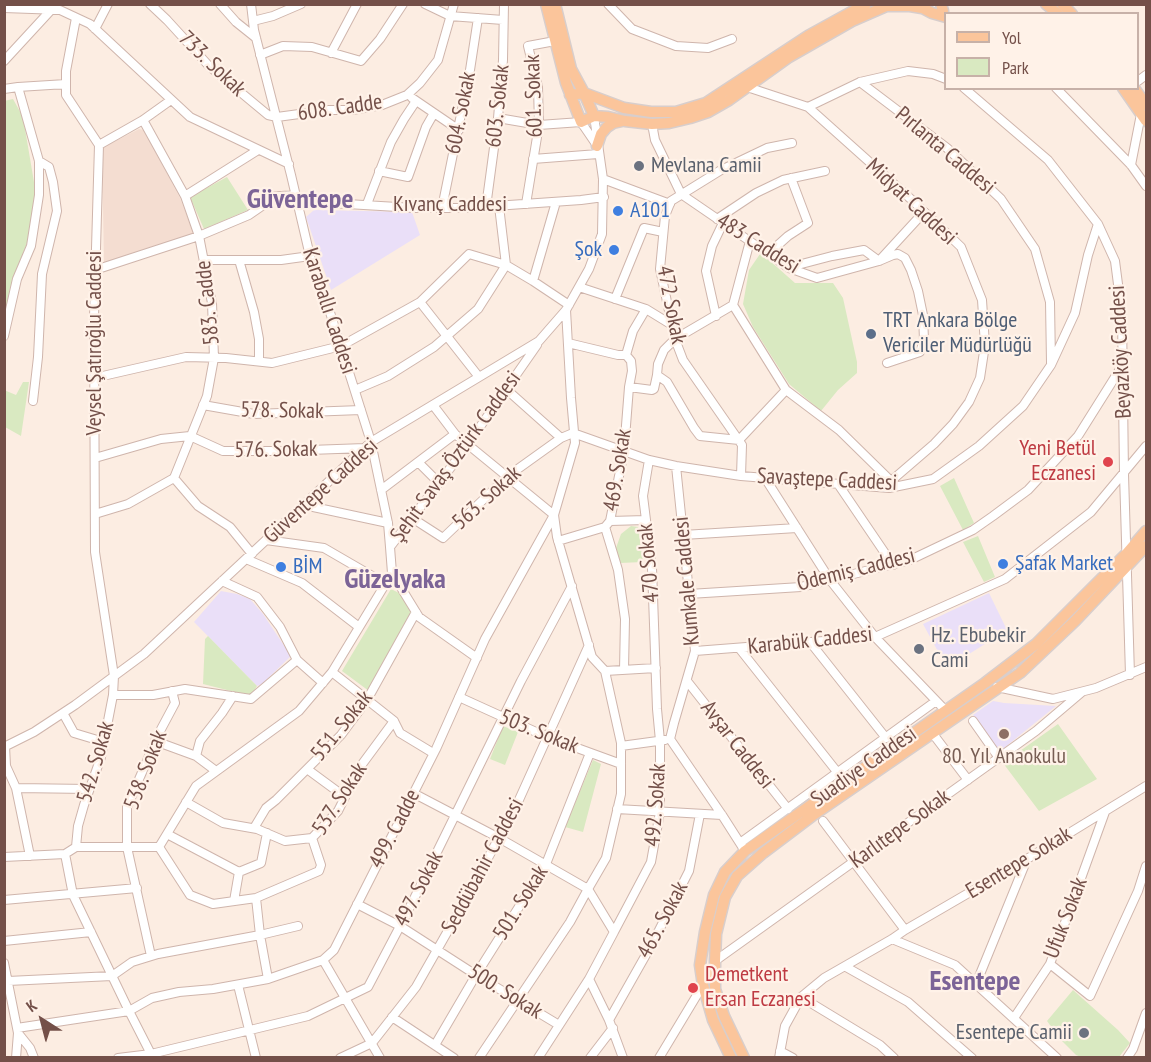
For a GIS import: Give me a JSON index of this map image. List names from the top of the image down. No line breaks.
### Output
{"streets":{"main road":["Suadiye Caddesi"],"street":["733. Sokak","601. Sokak","603. Sokak","608. Cadde","604. Sokak","Pırlanta Caddesi","Midyat Caddesi","Kıvanç Caddesi","483 Caddesi","583. Cadde","472 Sokak","Karaballı Caddesi","Veysel Şatıroğlu Caddesi","Beyazköy Caddesi","578. Sokak","576. Sokak","Şehit Savaş Öztürk Caddesi","469. Sokak","Savaştepe Caddesi","Güventepe Caddesi","563. Sokak","470 Sokak","Ödemiş Caddesi","Kumkale Caddesi","Karabük Caddesi","551. Sokak","503. Sokak","Avşar Caddesi","542. Sokak","538. Sokak","537. Sokak","492. Sokak","499. Cadde","Karlıtepe Sokak","Esentepe Sokak","Seddübahir Caddesi","497. Sokak","501. Sokak","Ufuk Sokak","465. Sokak","500. Sokak"]},"crossings":[["733. Sokak","608. Cadde"],["733. Sokak","Karaballı Caddesi"],["601. Sokak","Kıvanç Caddesi"],["603. Sokak","Kıvanç Caddesi"],["608. Cadde","Karaballı Caddesi"],["604. Sokak","Kıvanç Caddesi"],["Pırlanta Caddesi","Savaştepe Caddesi"],["Midyat Caddesi","Savaştepe Caddesi"],["Kıvanç Caddesi","583. Cadde"],["Kıvanç Caddesi","Karaballı Caddesi"],["Kıvanç Caddesi","Veysel Şatıroğlu Caddesi"],["Kıvanç Caddesi","Güventepe Caddesi"],["583. Cadde","578. Sokak"],["583. Cadde","576. Sokak"],["Karaballı Caddesi","578. Sokak"],["Karaballı Caddesi","576. Sokak"],["Karaballı Caddesi","Şehit Savaş Öztürk Caddesi"],["Karaballı Caddesi","Güventepe Caddesi"],["Veysel Şatıroğlu Caddesi","Güventepe Caddesi"],["Veysel Şatıroğlu Caddesi","542. Sokak"],["Beyazköy Caddesi","Savaştepe Caddesi"],["Beyazköy Caddesi","Ödemiş Caddesi"],["Beyazköy Caddesi","Karabük Caddesi"],["Beyazköy Caddesi","Suadiye Caddesi"],["576. Sokak","Güventepe Caddesi"],["Şehit Savaş Öztürk Caddesi","Güventepe Caddesi"],["Şehit Savaş Öztürk Caddesi","563. Sokak"],["Şehit Savaş Öztürk Caddesi","537. Sokak"],["469. Sokak","Savaştepe Caddesi"],["Savaştepe Caddesi","563. Sokak"],["Savaştepe Caddesi","470 Sokak"],["Savaştepe Caddesi","Kumkale Caddesi"],["Güventepe Caddesi","542. Sokak"],["470 Sokak","492. Sokak"],["Ödemiş Caddesi","Kumkale Caddesi"],["Kumkale Caddesi","Karabük Caddesi"],["Kumkale Caddesi","Avşar Caddesi"],["503. Sokak","499. Cadde"],["503. Sokak","Seddübahir Caddesi"],["503. Sokak","497. Sokak"],["503. Sokak","501. Sokak"],["Suadiye Caddesi","Karlıtepe Sokak"],["499. Cadde","500. Sokak"],["Esentepe Sokak","Ufuk Sokak"],["Seddübahir Caddesi","500. Sokak"],["497. Sokak","500. Sokak"],["501. Sokak","500. Sokak"]],"districts":["Güventepe","Güzelyaka","Esentepe"],"places":["Mevlana Camii","A101","Şok","TRT Ankara Bölge Vericiler Müdürlüğü","Yeni Betül Eczanesi","Şafak Market","BİM","Hz. Ebubekir Cami","80. Yıl Anaokulu","Demetkent Ersan Eczanesi","Esentepe Camii"],"legend":["Yol","Park"],"north":"top left"}
